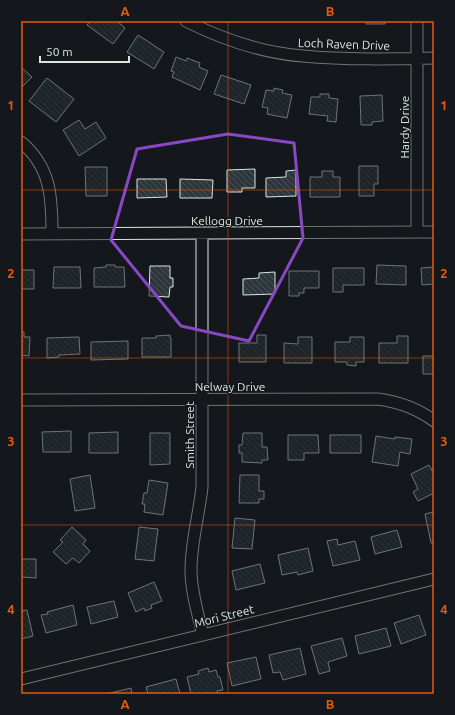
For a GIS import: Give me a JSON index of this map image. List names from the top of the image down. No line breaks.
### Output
{"streets":{"street":["Loch Raven Drive","Hardy Drive","Kellogg Drive","Nelway Drive","Smith Street","Mori Street"]},"crossings":[["Loch Raven Drive","Hardy Drive"],["Hardy Drive","Kellogg Drive"],["Kellogg Drive","Smith Street"],["Nelway Drive","Smith Street"],["Smith Street","Mori Street"]],"scale_bar":"50 m","grid":{"columns":["A","B"],"rows":["1","2","3","4"]}}
